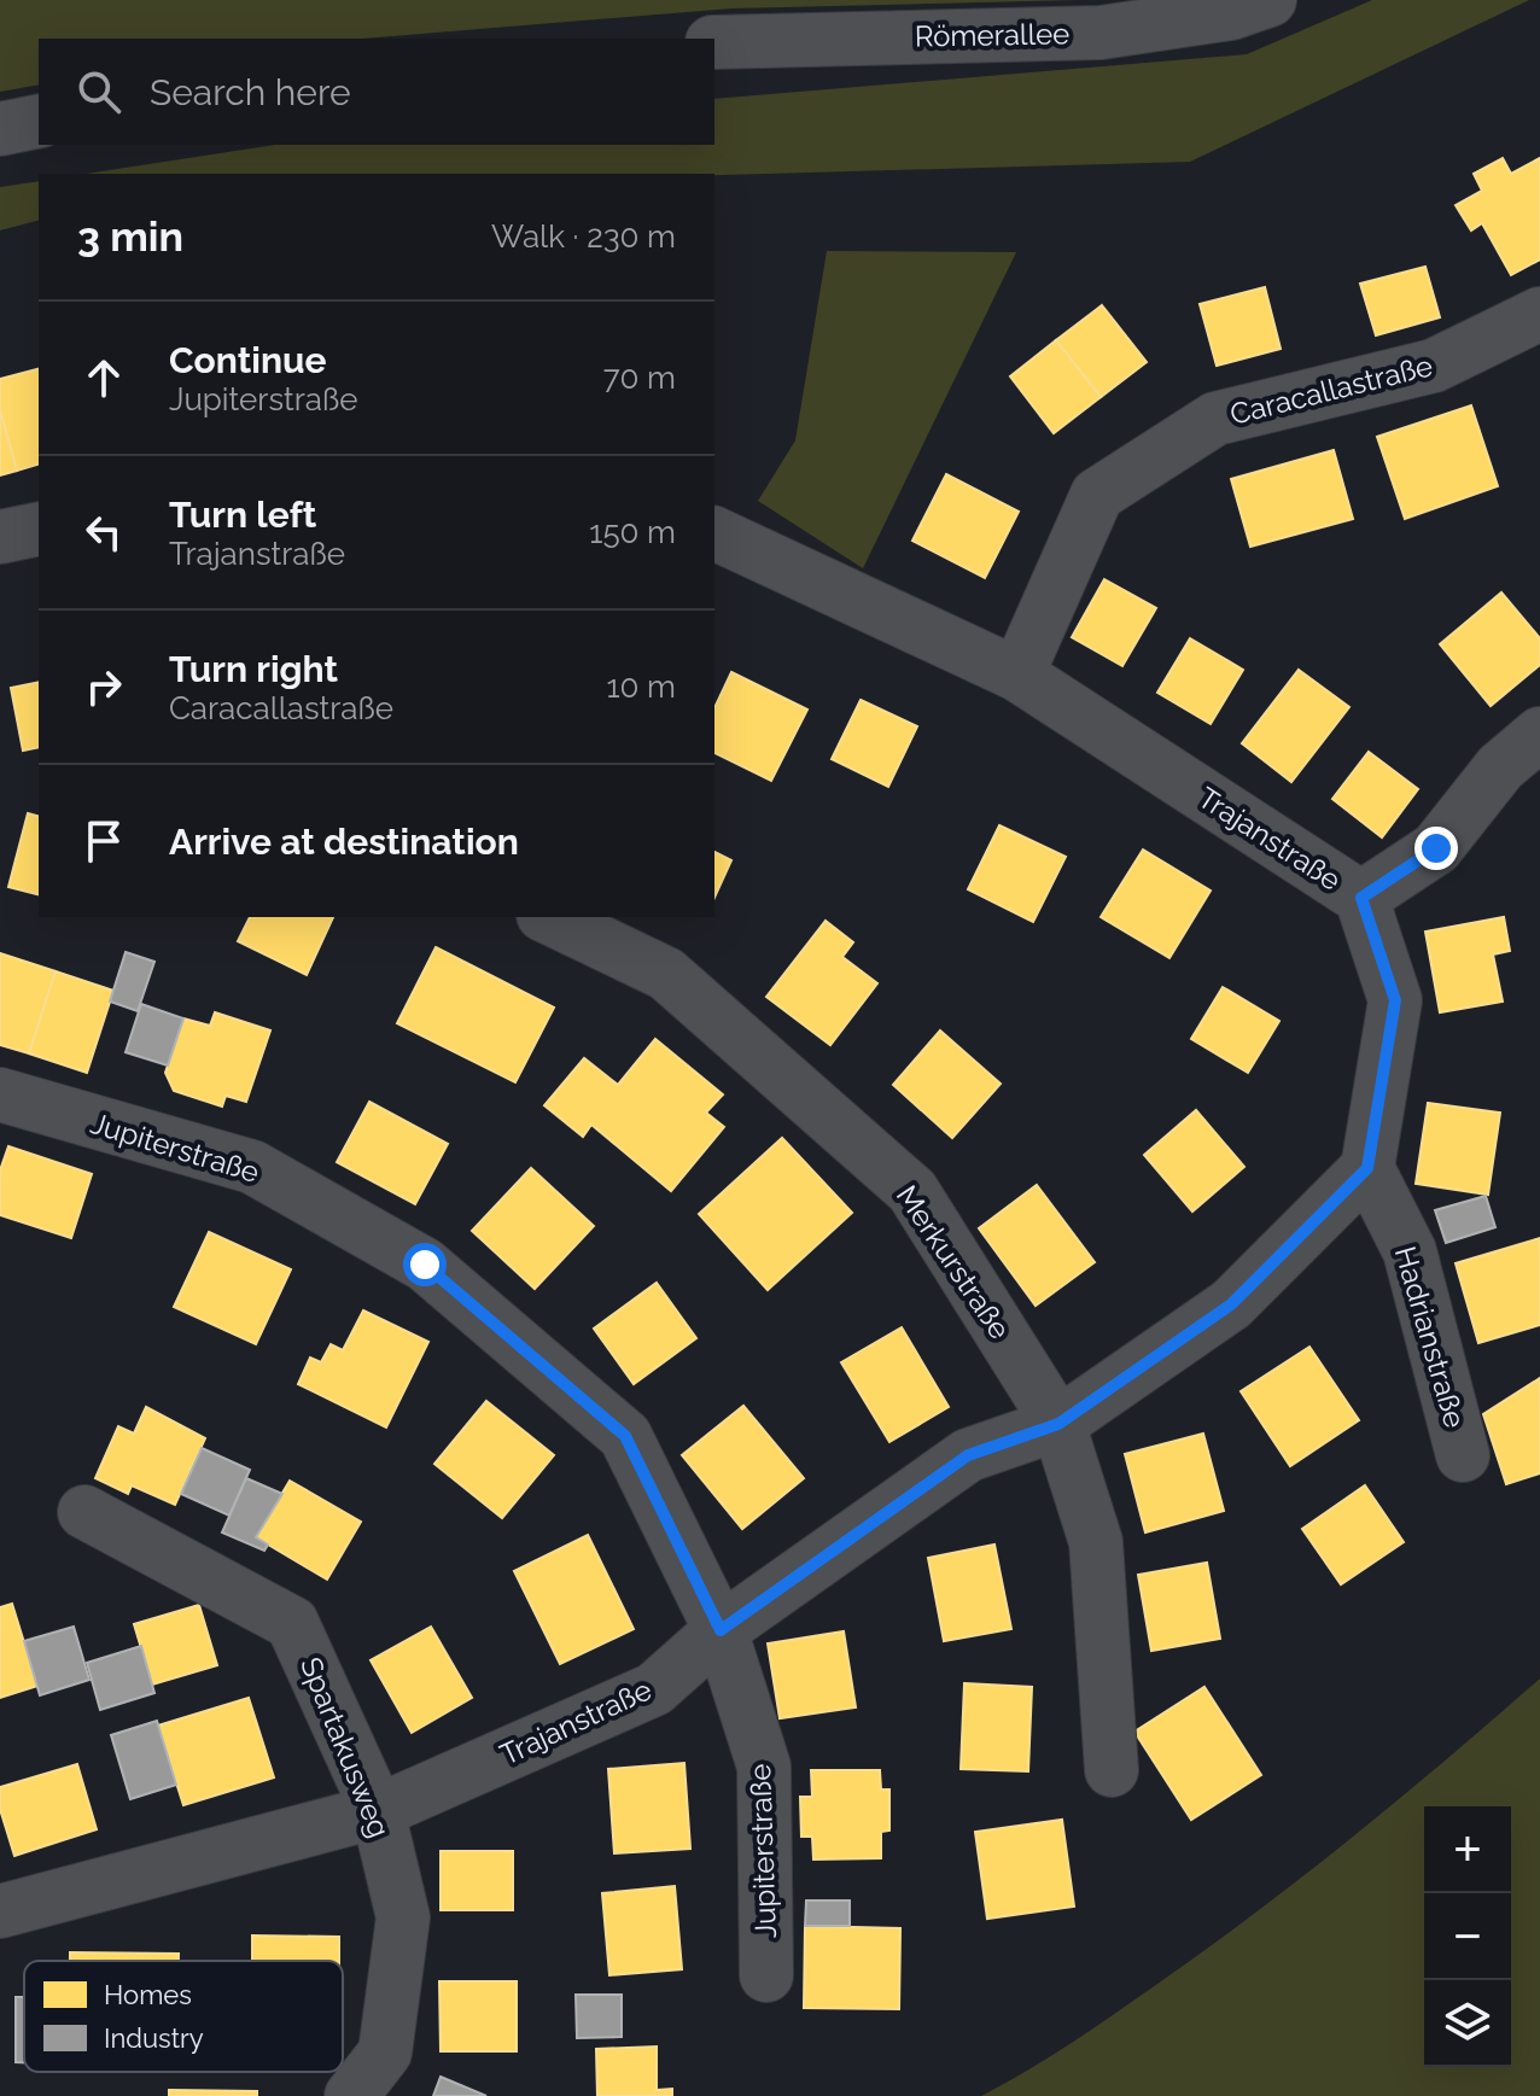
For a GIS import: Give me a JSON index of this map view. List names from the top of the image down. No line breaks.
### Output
{"streets":{"street":["Römerallee","Caracallastraße","Trajanstraße","Jupiterstraße","Merkurstraße","Hadrianstraße","Spartakusweg"]},"crossings":[["Caracallastraße","Trajanstraße"],["Trajanstraße","Jupiterstraße"],["Trajanstraße","Merkurstraße"],["Trajanstraße","Hadrianstraße"],["Trajanstraße","Spartakusweg"]],"legend":["Homes","Industry"],"page":{"search":"Search here","heading":["3 min","Walk · 230 m"],"list":[["Continue","Jupiterstraße","70 m"],["Turn left","Trajanstraße","150 m"],["Turn right","Caracallastraße","10 m"],"Arrive at destination"],"map_buttons":["+","−"]}}
